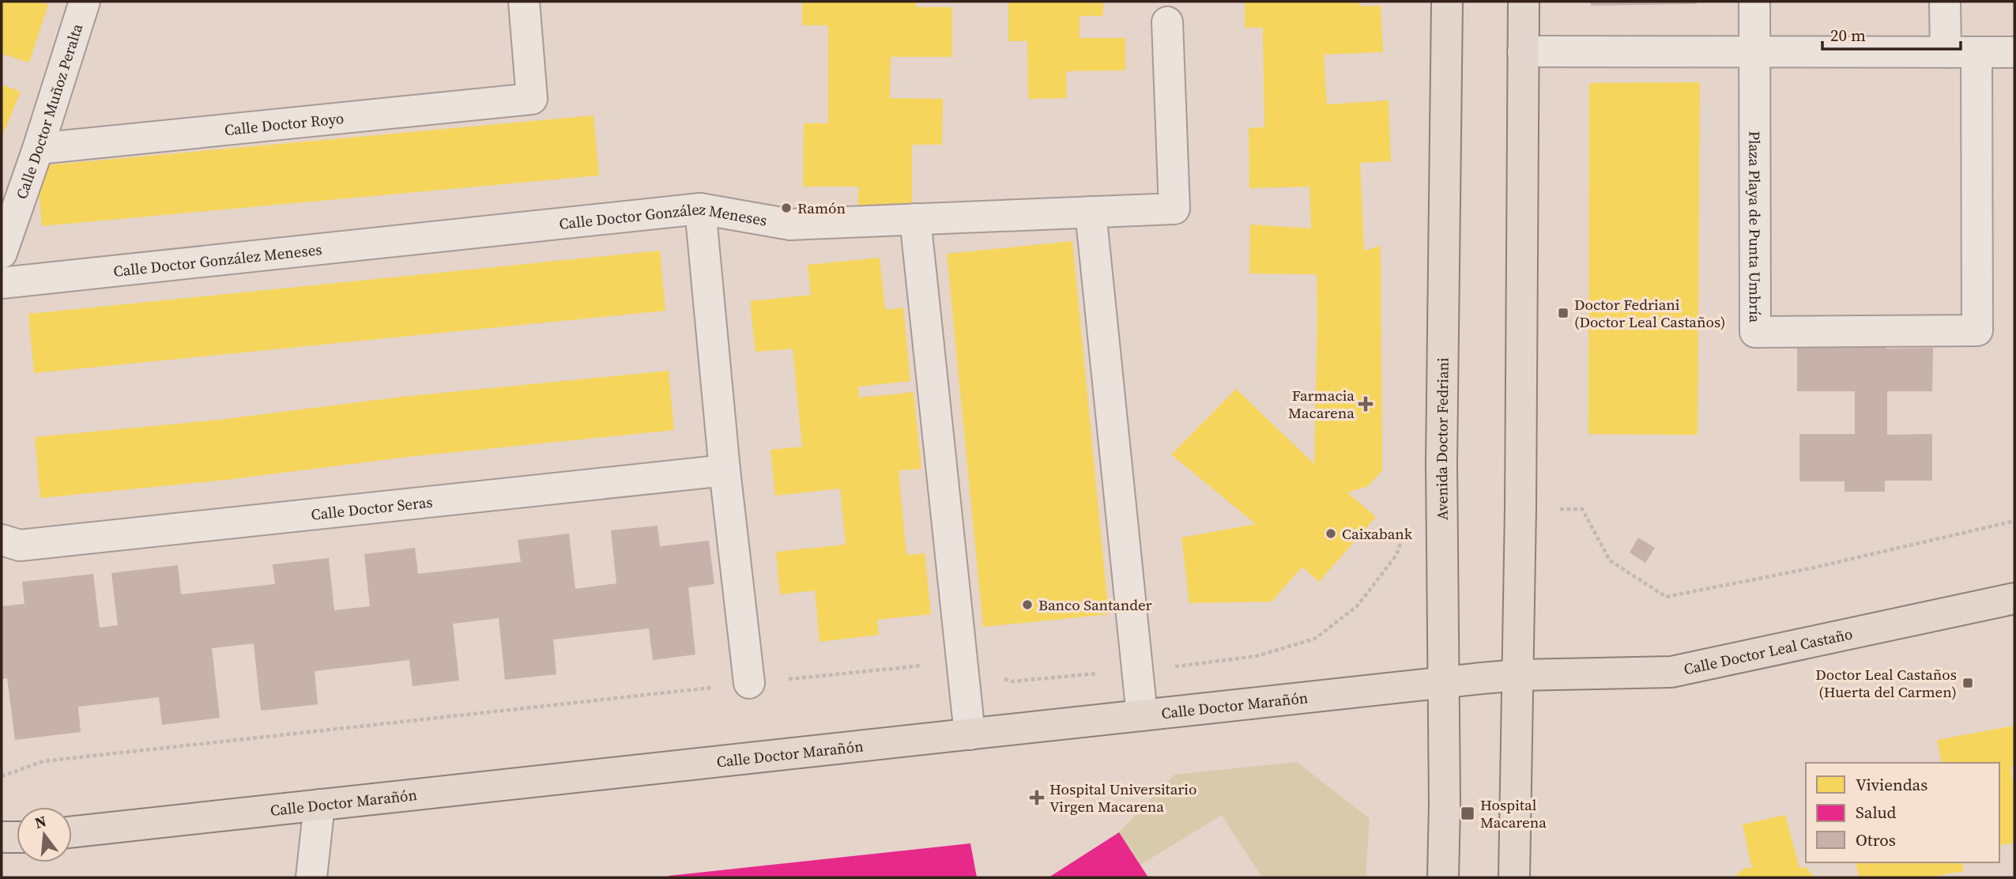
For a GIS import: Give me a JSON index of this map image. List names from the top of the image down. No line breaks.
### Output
{"streets":{"main road":["Avenida Doctor Fedriani","Calle Doctor Leal Castaño","Calle Doctor Marañón"],"street":["Calle Doctor Muñoz Peralta","Calle Doctor Royo","Calle Doctor González Meneses","Plaza Playa de Punta Umbría","Calle Doctor Seras"]},"crossings":[["Calle Doctor Muñoz Peralta","Calle Doctor Royo"],["Avenida Doctor Fedriani","Calle Doctor Marañón"],["Calle Doctor Leal Castaño","Calle Doctor Marañón"]],"places":{"other":["Ramón","Caixabank","Banco Santander"],"transit":["Doctor Fedriani (Doctor Leal Castaños)","Doctor Leal Castaños (Huerta del Carmen)","Hospital Macarena"],"health":["Farmacia Macarena","Hospital Universitario Virgen Macarena"]},"legend":["Viviendas","Salud","Otros"],"scale_bar":"20 m","north":"top"}
